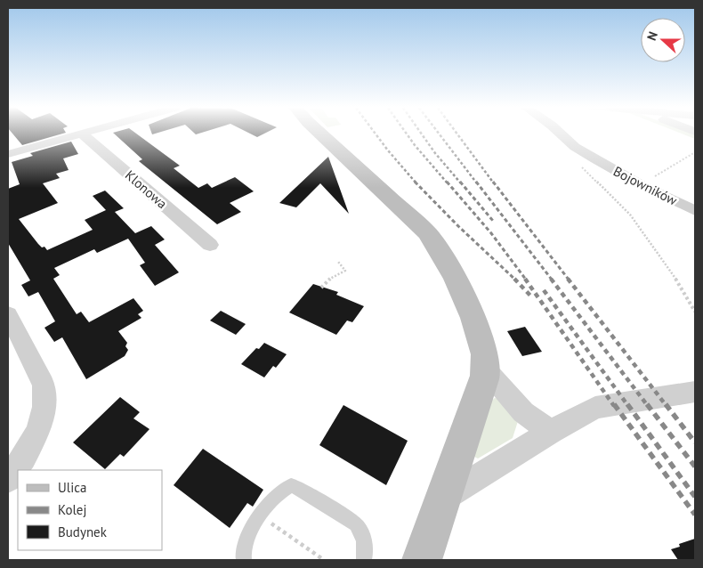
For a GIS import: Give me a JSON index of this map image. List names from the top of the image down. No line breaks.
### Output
{"streets":{"street":["Bojowników","Klonowa"]},"legend":["Ulica","Kolej","Budynek"],"north":"left"}
